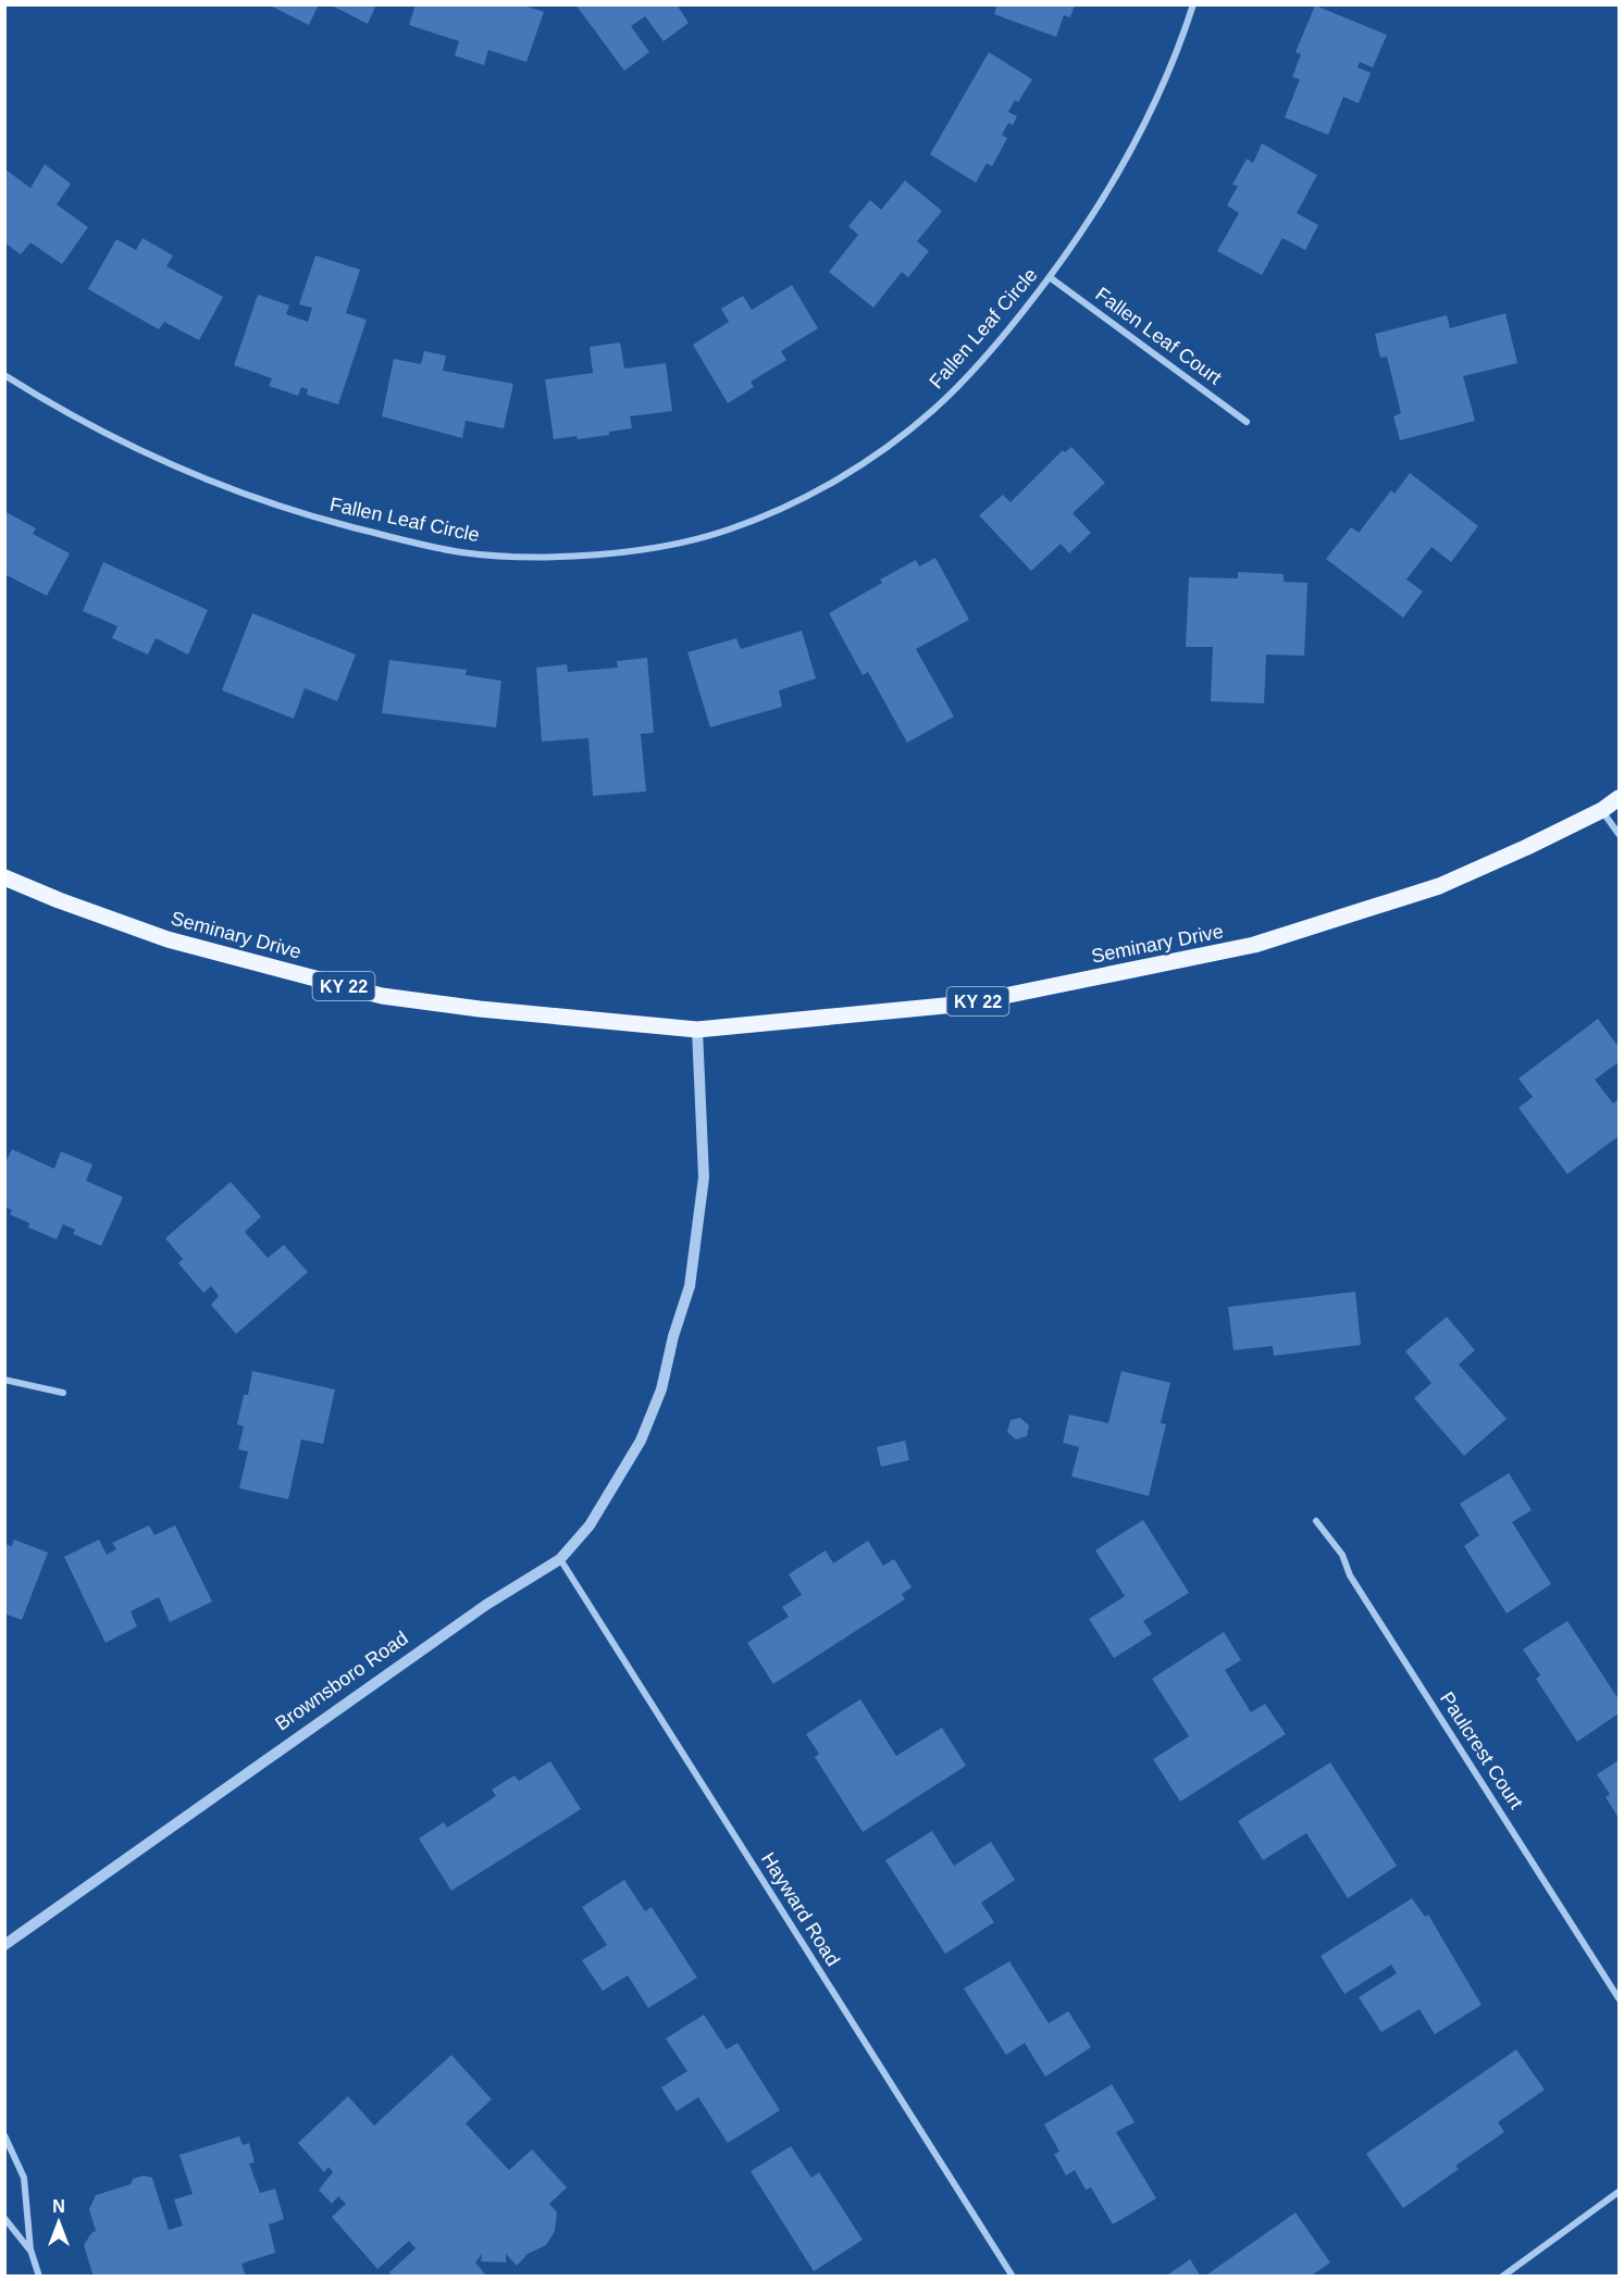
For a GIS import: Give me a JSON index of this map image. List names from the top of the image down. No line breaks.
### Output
{"streets":{"main road":["Seminary Drive","KY 22"],"street":["Fallen Leaf Circle","Fallen Leaf Court","Brownsboro Road","Paulcrest Court","Hayward Road"]},"crossings":[["Fallen Leaf Circle","Fallen Leaf Court"],["Seminary Drive","KY 22"],["Seminary Drive","Brownsboro Road"],["Brownsboro Road","Hayward Road"]],"north":"top"}
